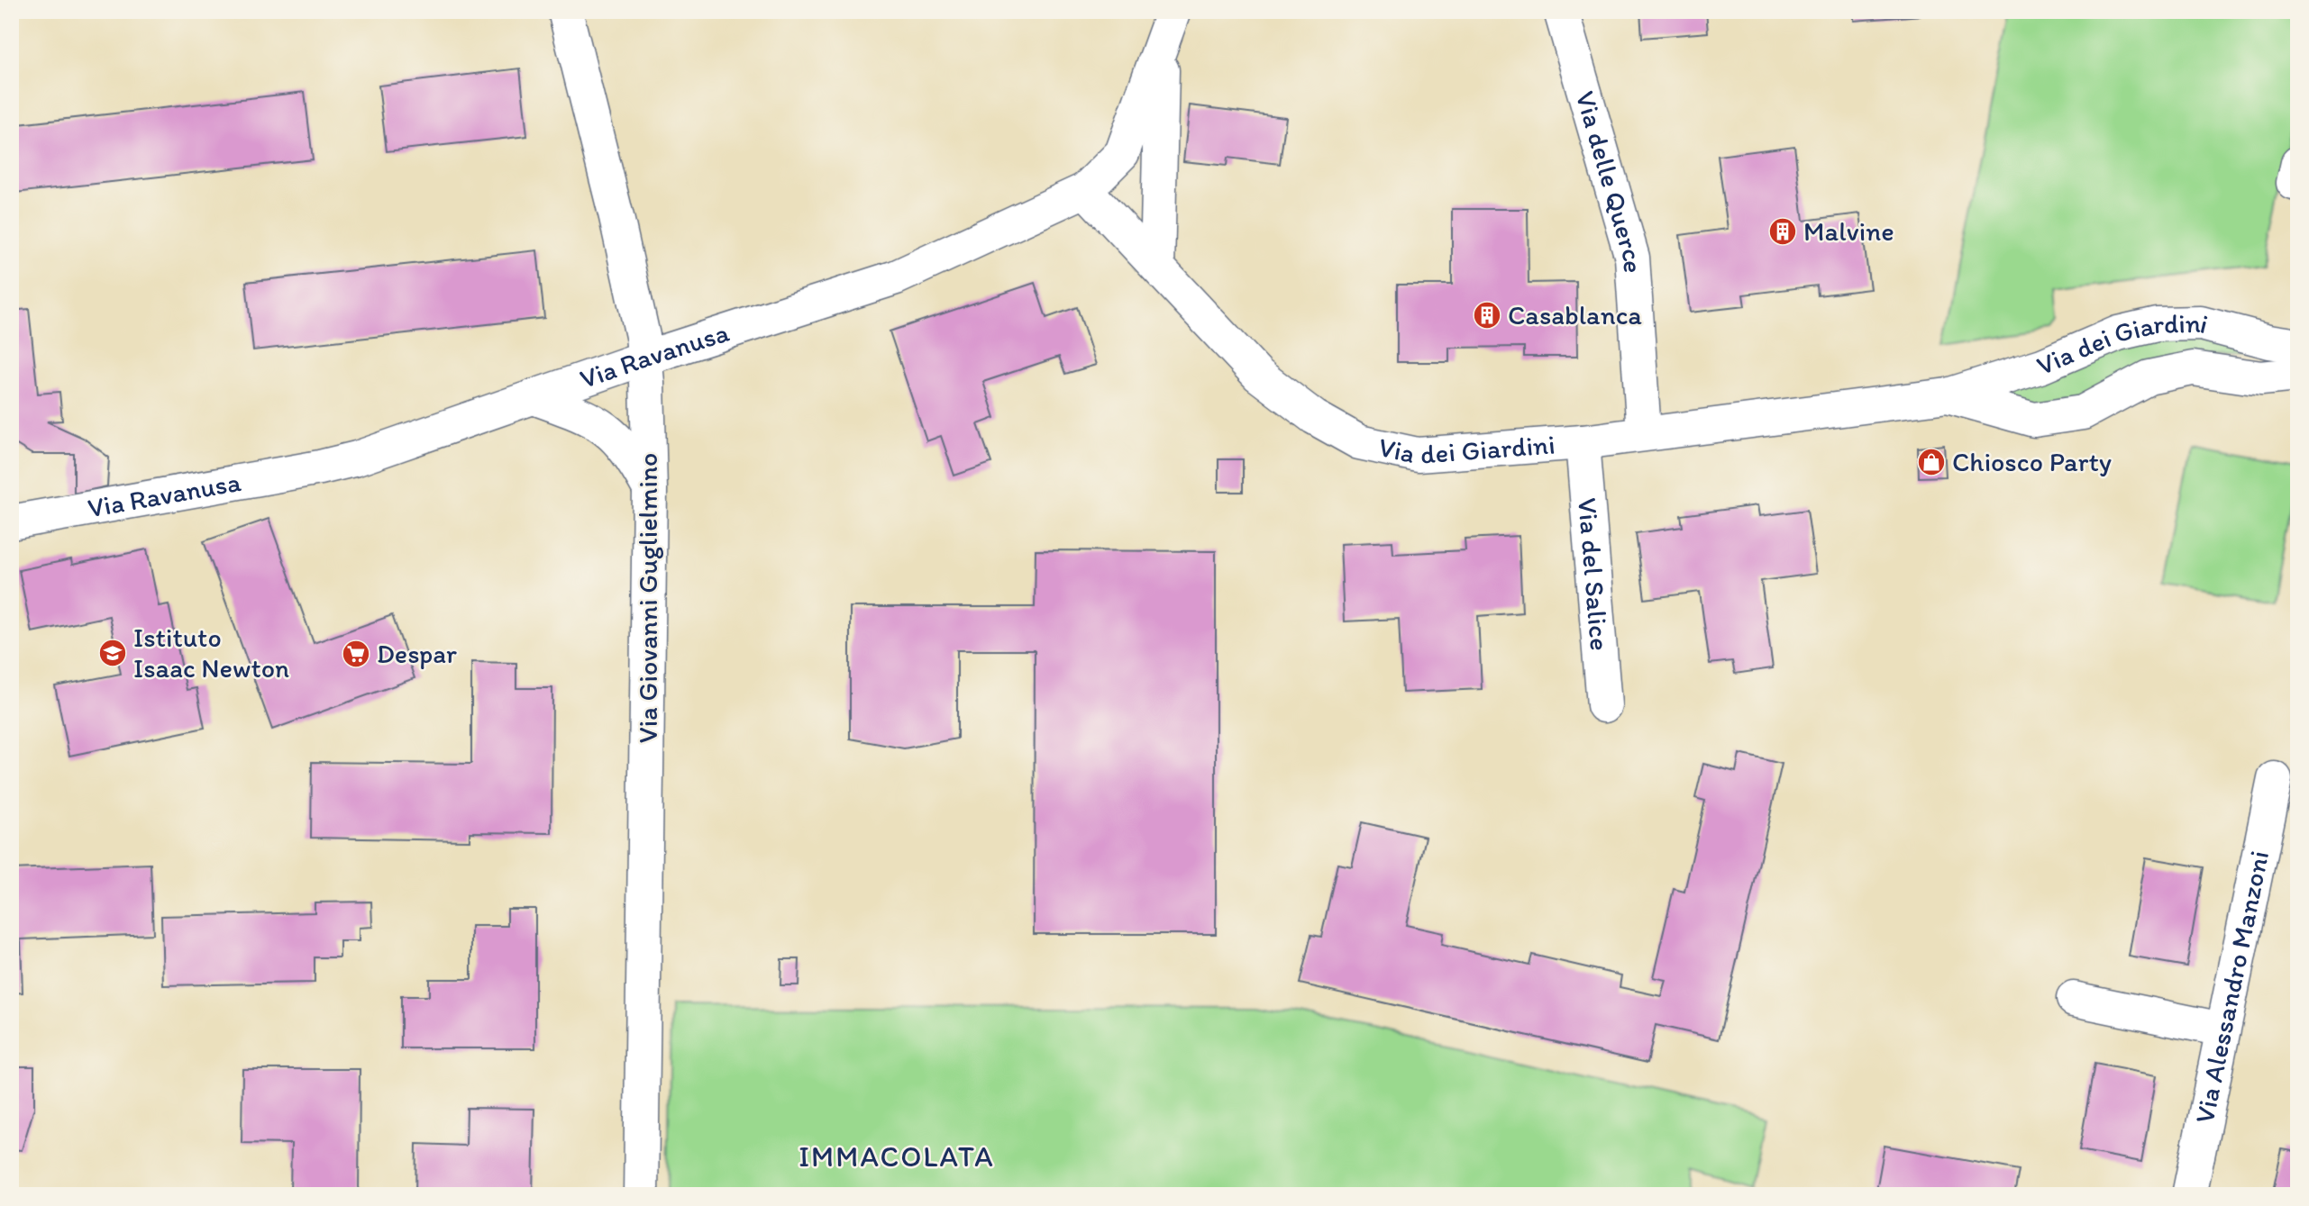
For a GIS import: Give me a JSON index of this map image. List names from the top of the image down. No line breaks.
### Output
{"streets":{"street":["Via delle Querce","Via dei Giardini","Via Ravanusa","Via del Salice","Via Giovanni Guglielmino","Via Alessandro Manzoni"]},"crossings":[["Via delle Querce","Via dei Giardini"],["Via dei Giardini","Via Ravanusa"],["Via dei Giardini","Via del Salice"],["Via Ravanusa","Via Giovanni Guglielmino"]],"districts":["IMMACOLATA"],"places":{"building":["Malvine","Casablanca"],"shop":["Chiosco Party"],"school or university":["Istituto Isaac Newton"],"supermarket":["Despar"]}}
